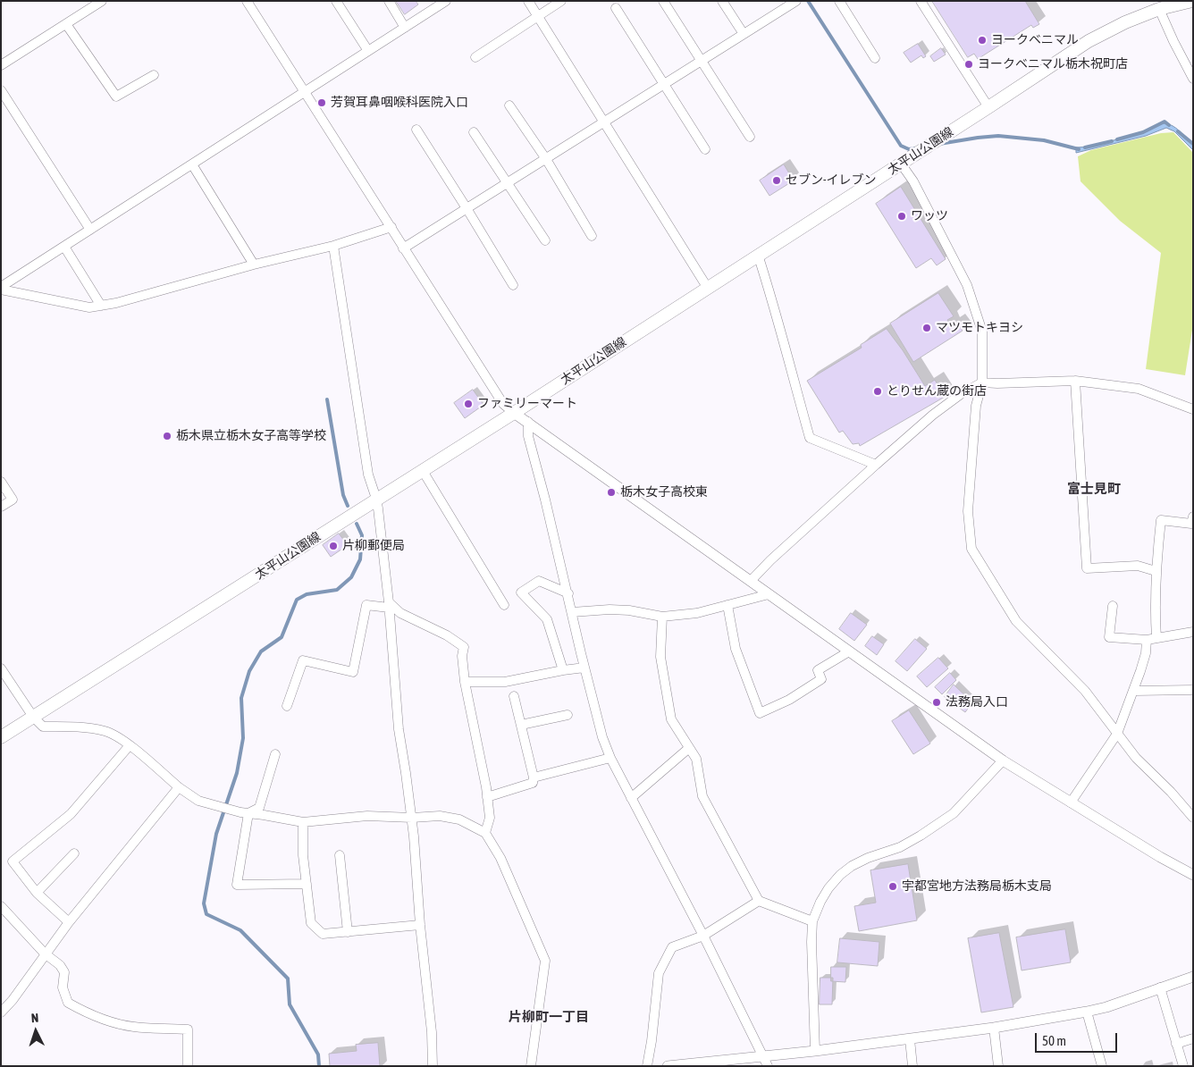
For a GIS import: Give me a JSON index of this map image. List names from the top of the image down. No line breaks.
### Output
{"streets":{"main road":["太平山公園線"]},"districts":["富士見町","片柳町一丁目"],"places":["ヨークベニマル","ヨークベニマル栃木祝町店","芳賀耳鼻咽喉科医院入口","セブン-イレブン","ワッツ","マツモトキヨシ","とりせん蔵の街店","ファミリーマート","栃木県立栃木女子高等学校","栃木女子高校東","片柳郵便局","法務局入口","宇都宮地方法務局栃木支局"],"scale_bar":"50 m","north":"top"}
